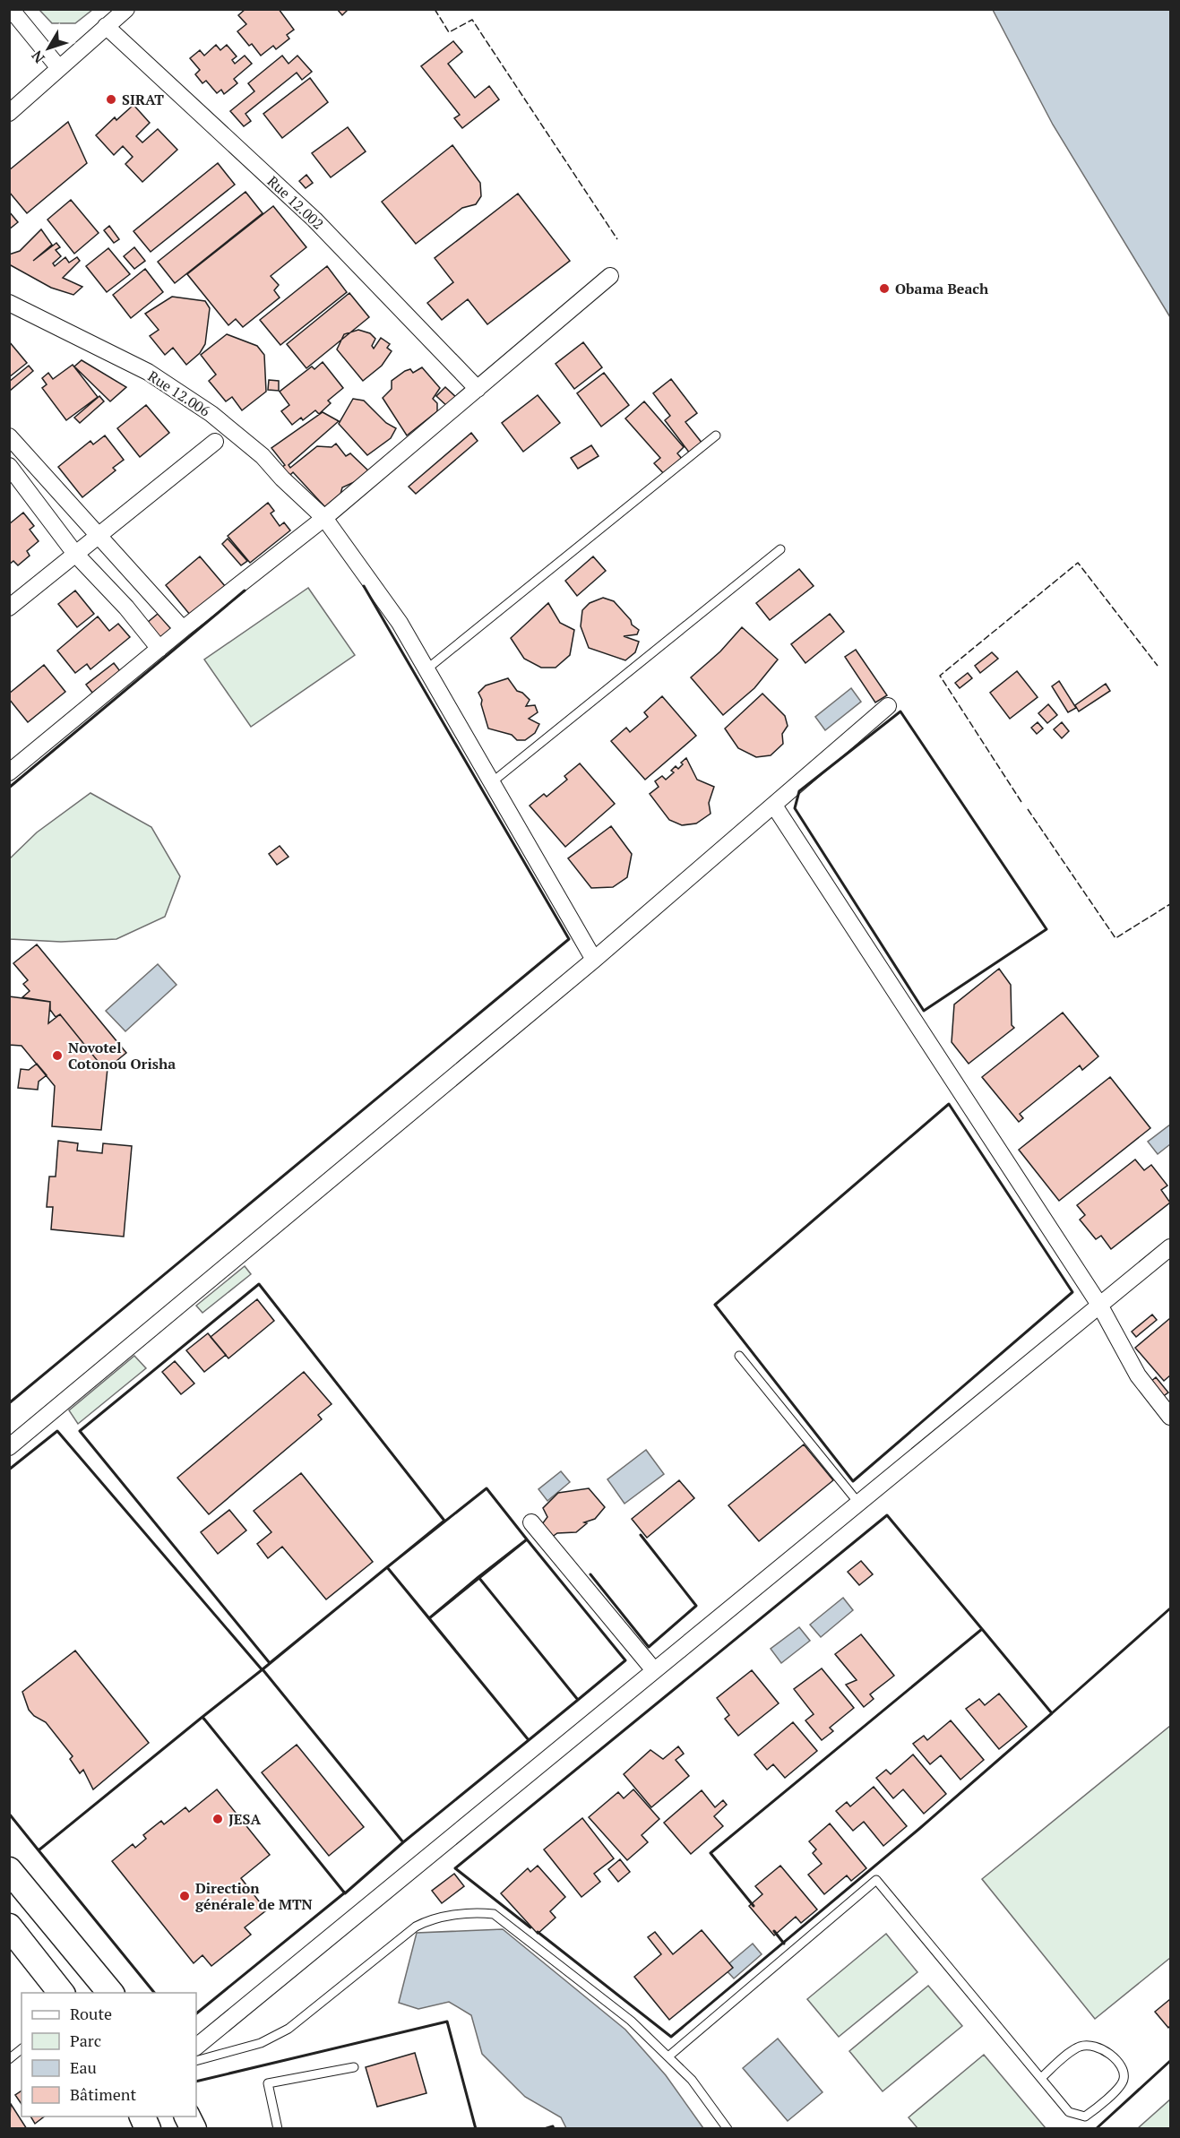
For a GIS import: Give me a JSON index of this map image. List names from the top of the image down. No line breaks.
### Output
{"streets":{"street":["Rue 12.002","Rue 12.006"]},"places":["SIRAT","Obama Beach","Novotel Cotonou Orisha","JESA","Direction générale de MTN"],"legend":["Route","Parc","Eau","Bâtiment"],"north":"bottom left"}
